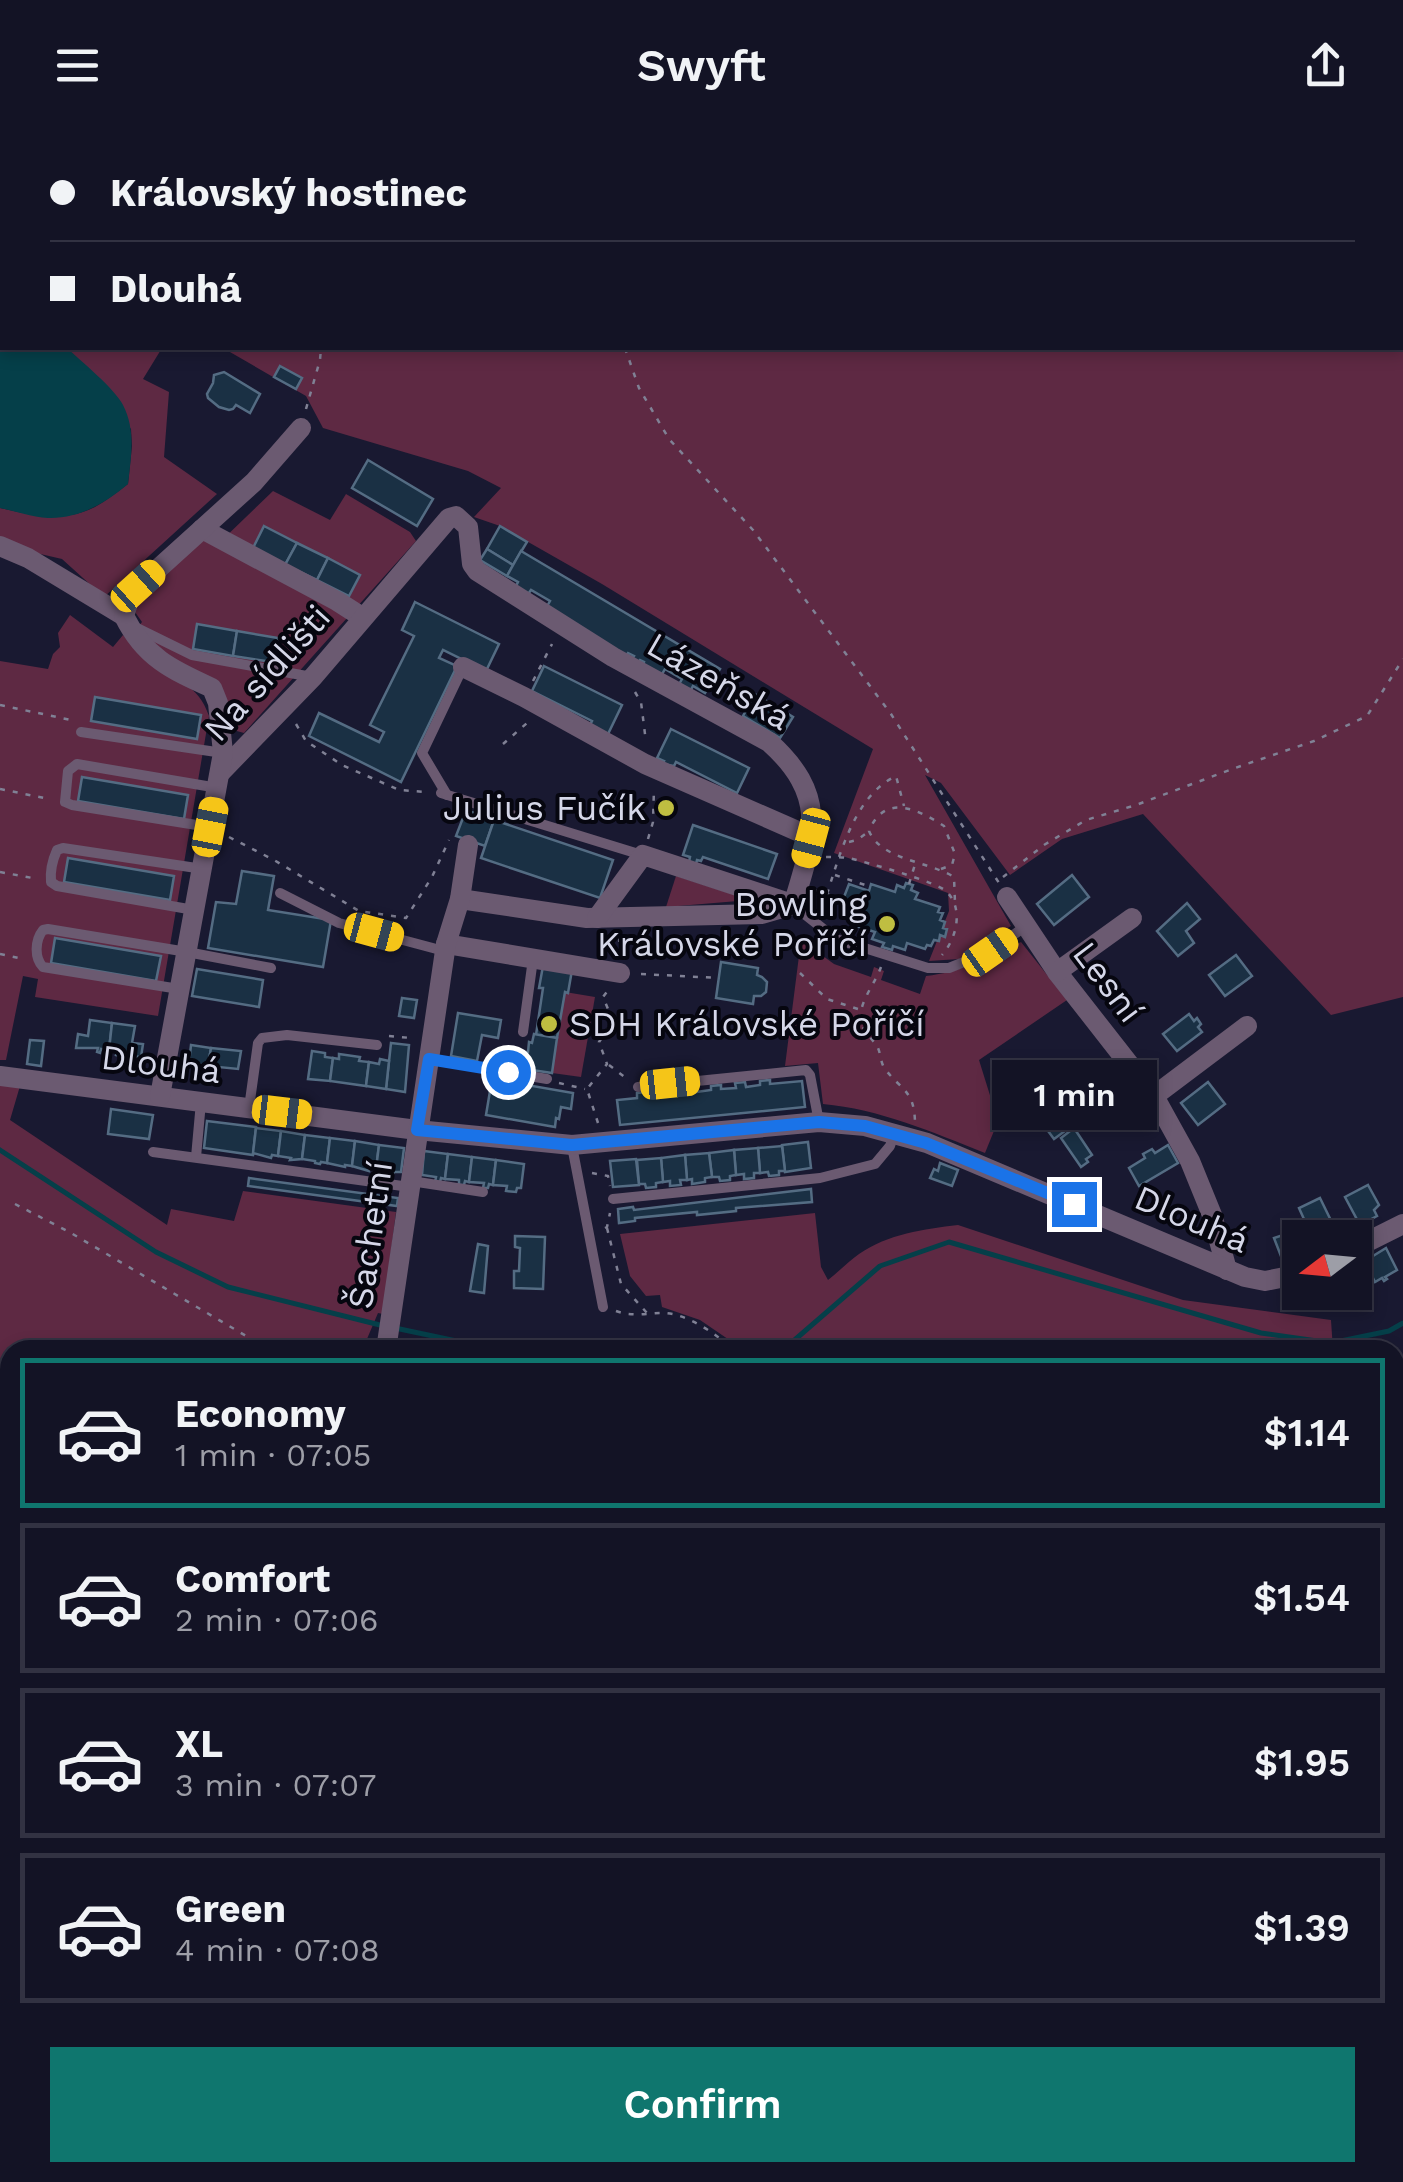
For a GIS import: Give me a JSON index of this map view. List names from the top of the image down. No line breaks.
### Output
{"streets":{"street":["Na sídlišti","Lázeňská","Lesní","Dlouhá","Šachetní"]},"crossings":[["Na sídlišti","Lázeňská"],["Na sídlišti","Dlouhá"],["Lesní","Dlouhá"],["Dlouhá","Šachetní"]],"places":["Julius Fučík","Bowling Královské Poříčí","SDH Královské Poříčí"],"north":"left","page":{"header":"Swyft","banner":["Královský hostinec","Dlouhá"],"bubble":"1 min","list":[{"name":"Economy","note":"1 min · 07:05","value":"$1.14"},{"name":"Comfort","note":"2 min · 07:06","value":"$1.54"},{"name":"XL","note":"3 min · 07:07","value":"$1.95"},{"name":"Green","note":"4 min · 07:08","value":"$1.39"}],"buttons":"Confirm"}}
